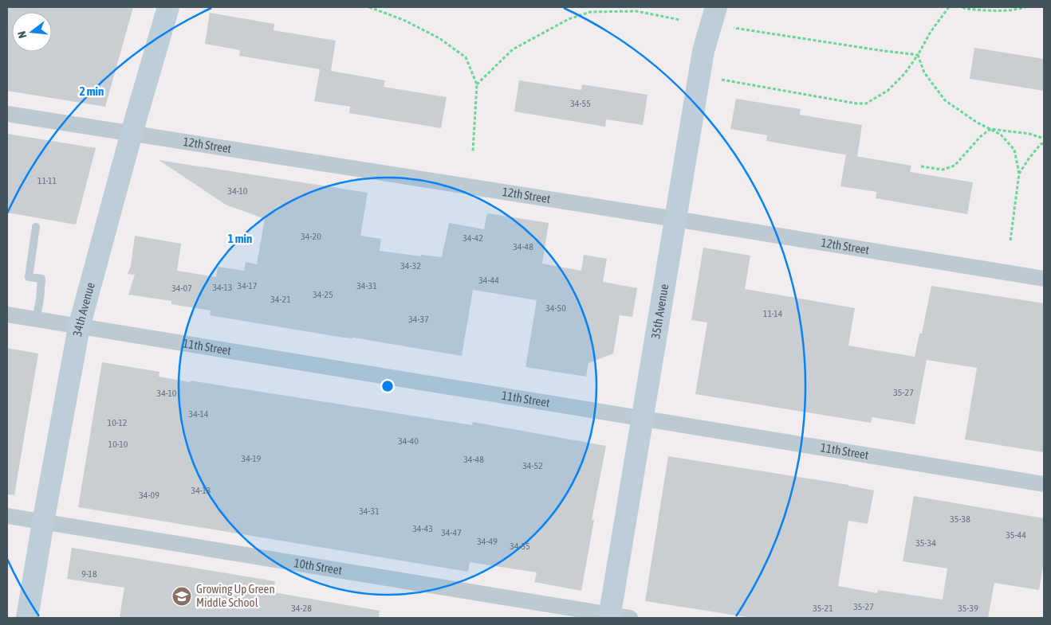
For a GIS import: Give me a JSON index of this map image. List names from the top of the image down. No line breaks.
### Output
{"streets":{"street":["12th Street","34th Avenue","35th Avenue","11th Street","10th Street"]},"crossings":[["12th Street","34th Avenue"],["12th Street","35th Avenue"],["34th Avenue","11th Street"],["34th Avenue","10th Street"],["35th Avenue","11th Street"],["35th Avenue","10th Street"]],"places":{"school or university":["Growing Up Green Middle School"]},"house_numbers":["34-55","11-11","34-10","34-20","34-42","34-48","34-32","34-44","34-17","34-31","34-13","34-07","34-25","34-21","34-50","11-14","34-37","35-27","34-10","34-14","10-12","34-40","10-10","34-19","34-48","34-52","34-13","34-09","34-31","35-38","34-43","34-47","35-44","34-49","35-34","34-55","9-18","35-27","34-28","35-21","35-39"],"north":"left","rings":["2 min","1 min"]}
